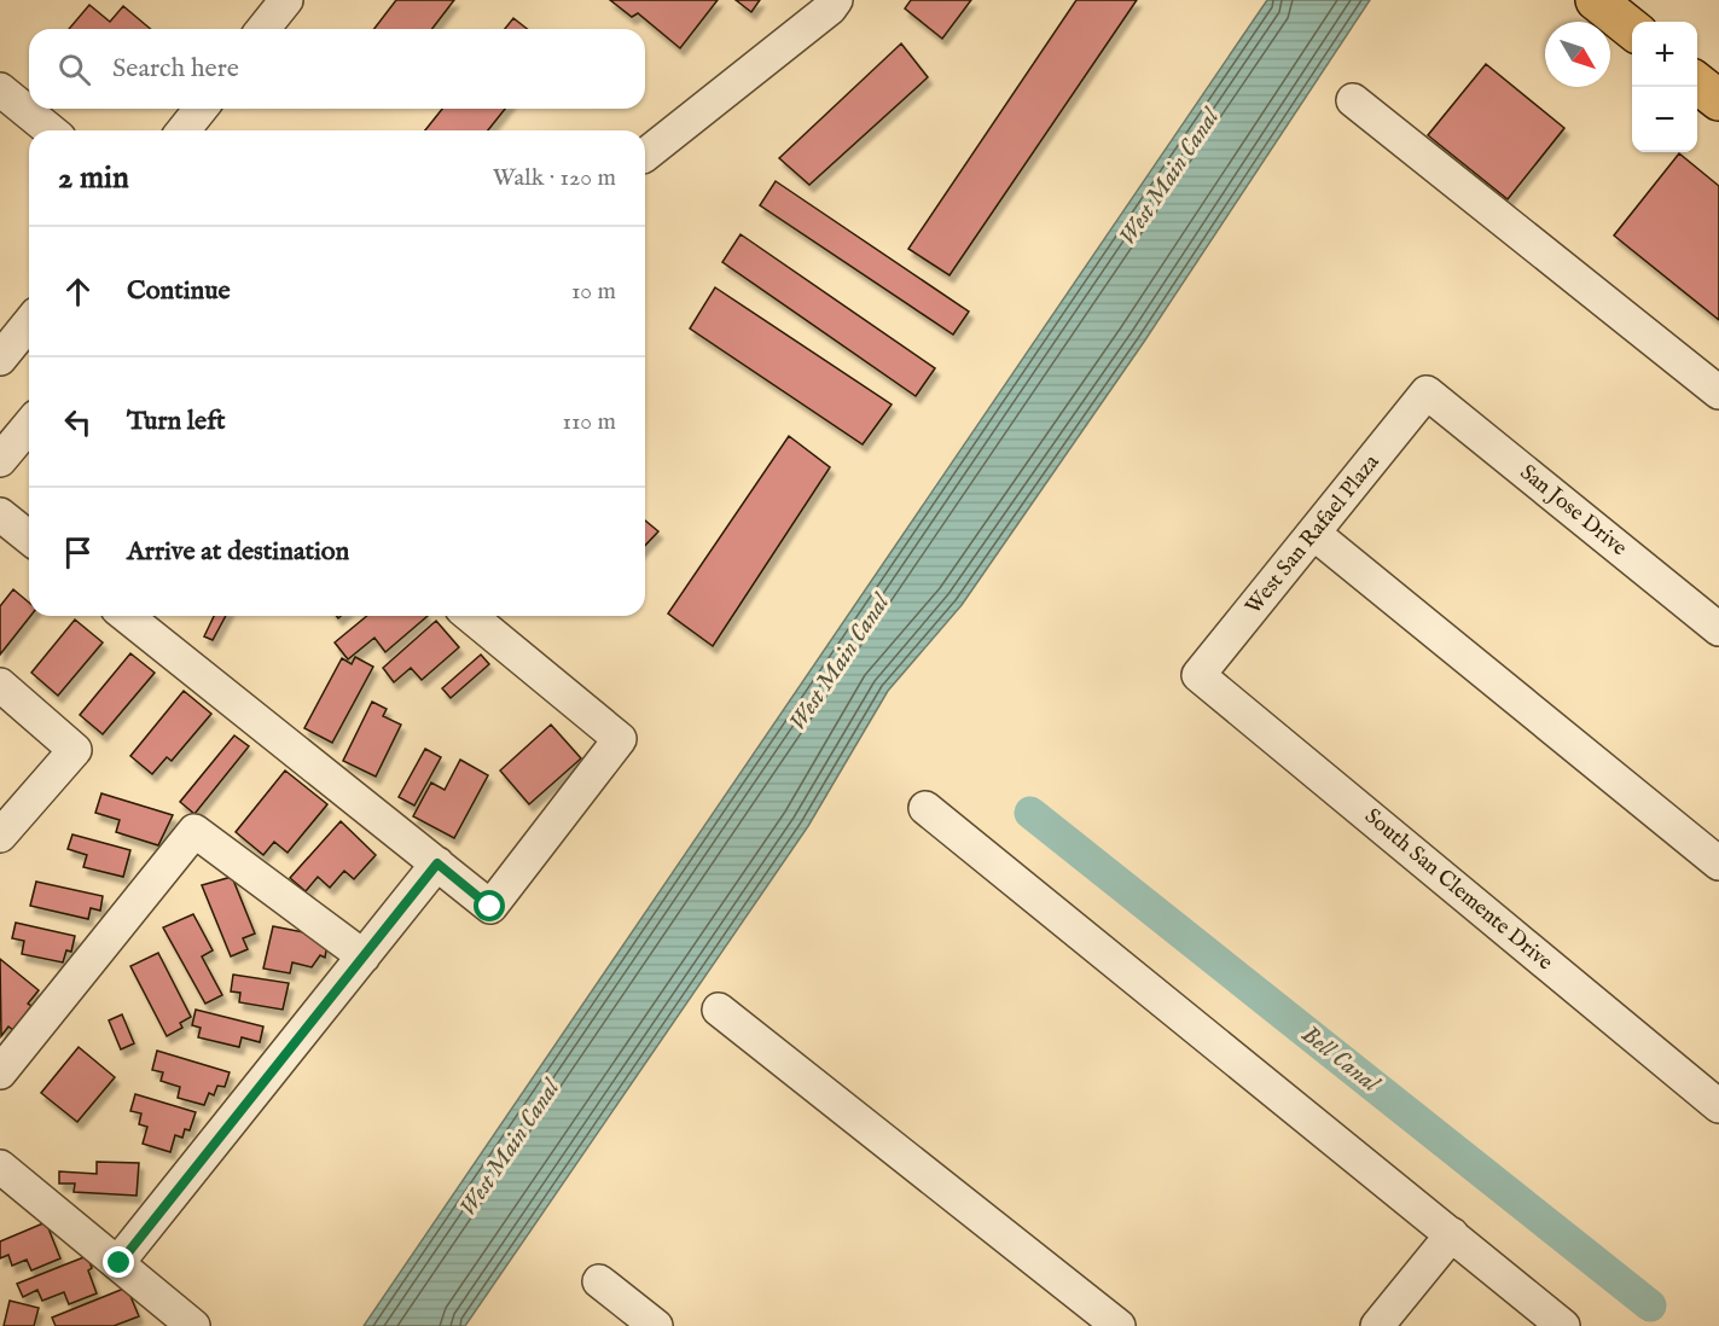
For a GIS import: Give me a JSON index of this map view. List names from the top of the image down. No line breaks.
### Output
{"streets":{"street":["San Jose Drive","West San Rafael Plaza","South San Clemente Drive"]},"crossings":[["San Jose Drive","West San Rafael Plaza"],["West San Rafael Plaza","South San Clemente Drive"]],"water":["West Main Canal","Bell Canal"],"north":"bottom right","page":{"map_buttons":["+","−"],"search":"Search here","heading":["2 min","Walk · 120 m"],"list":[["Continue","10 m"],["Turn left","110 m"],"Arrive at destination"]}}
